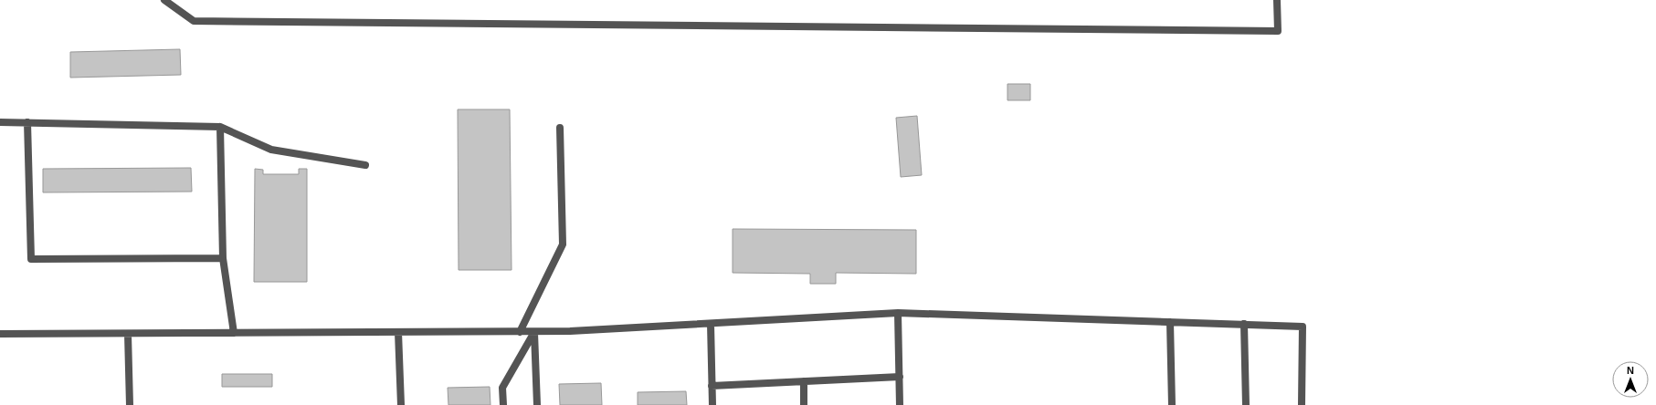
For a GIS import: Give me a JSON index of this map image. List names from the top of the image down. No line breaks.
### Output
{"north":"top"}
